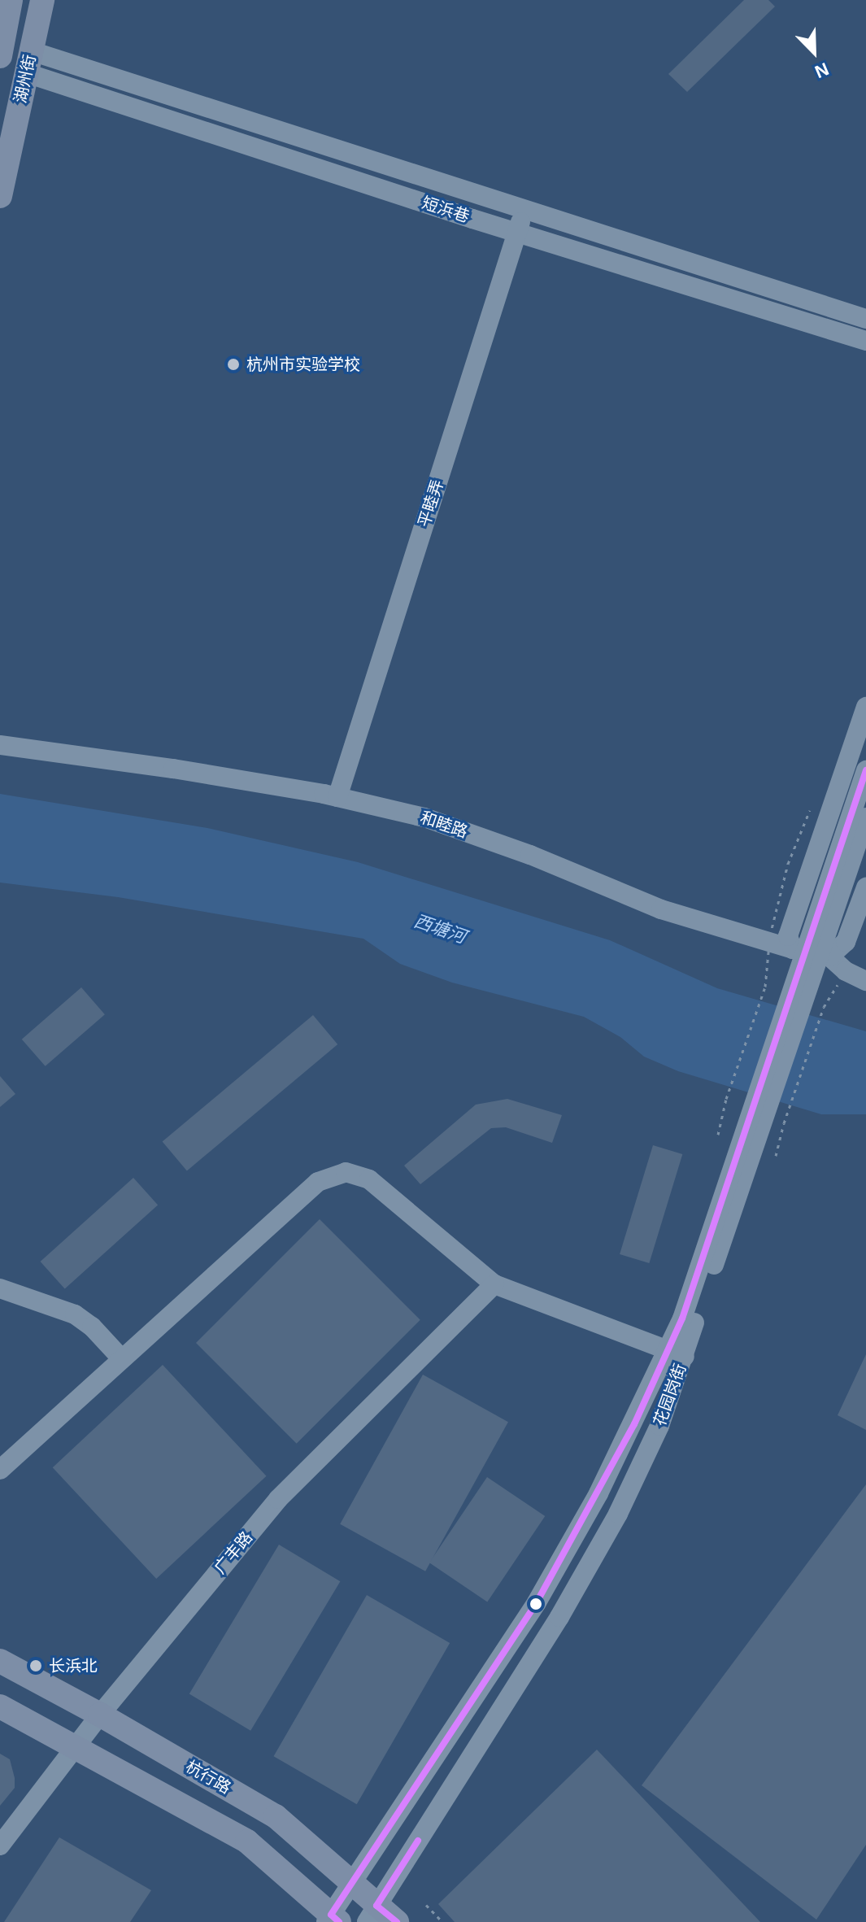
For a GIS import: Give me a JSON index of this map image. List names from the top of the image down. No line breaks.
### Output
{"streets":{"main road":["湖州街","杭行路"],"street":["短浜巷","平睦弄","和睦路","花园岗街","广丰路"]},"crossings":[["湖州街","短浜巷"],["短浜巷","平睦弄"],["平睦弄","和睦路"],["花园岗街","杭行路"],["广丰路","杭行路"]],"water":["西塘河"],"places":["杭州市实验学校","长浜北"],"north":"bottom right"}
